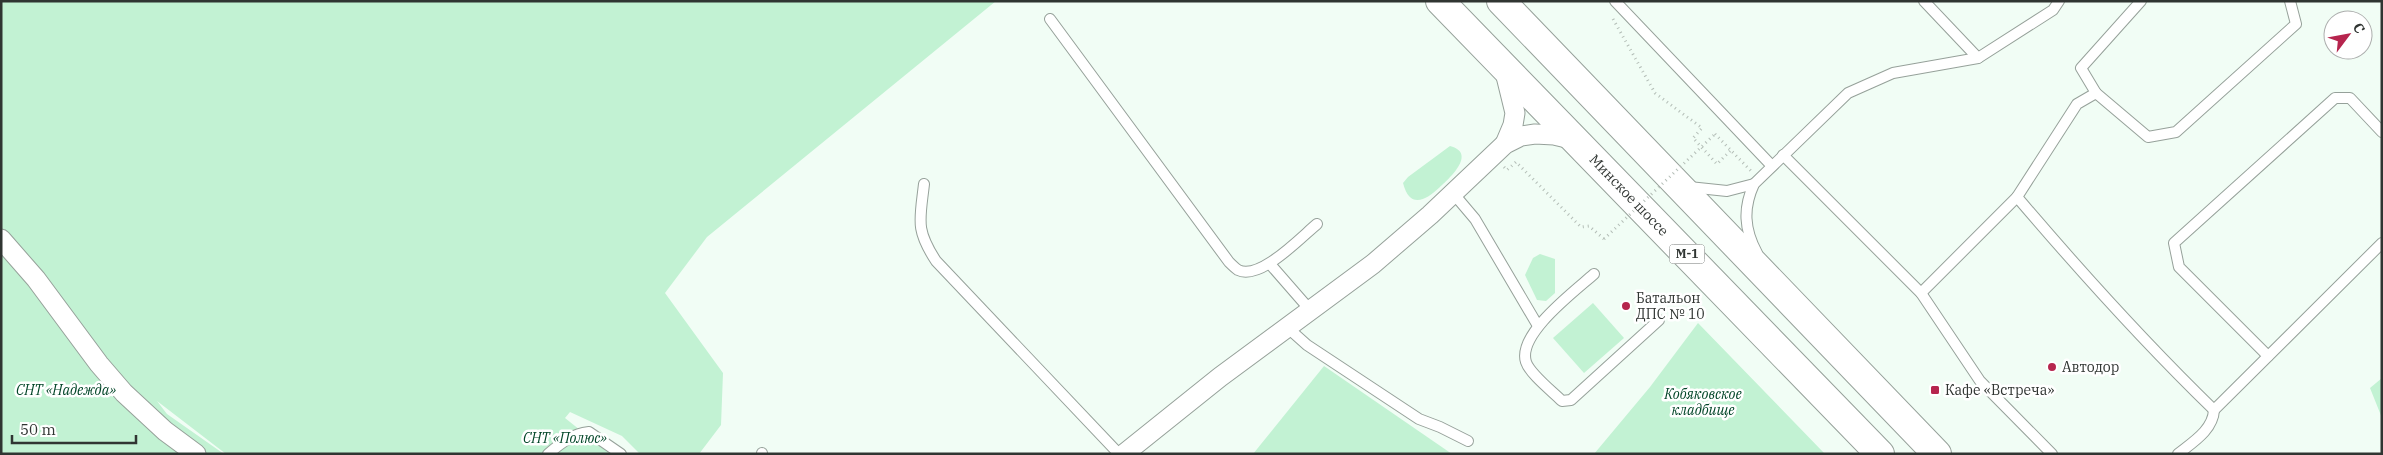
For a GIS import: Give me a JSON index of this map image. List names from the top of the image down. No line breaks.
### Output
{"streets":{"highway":["Минское шоссе","М-1"]},"parks":["СНТ «Надежда»","Кобяковское кладбище","СНТ «Полюс»"],"places":{"other":["Батальон ДПС № 10","Автодор"],"transit":["Кафе «Встреча»"]},"scale_bar":"50 m","north":"top right"}
